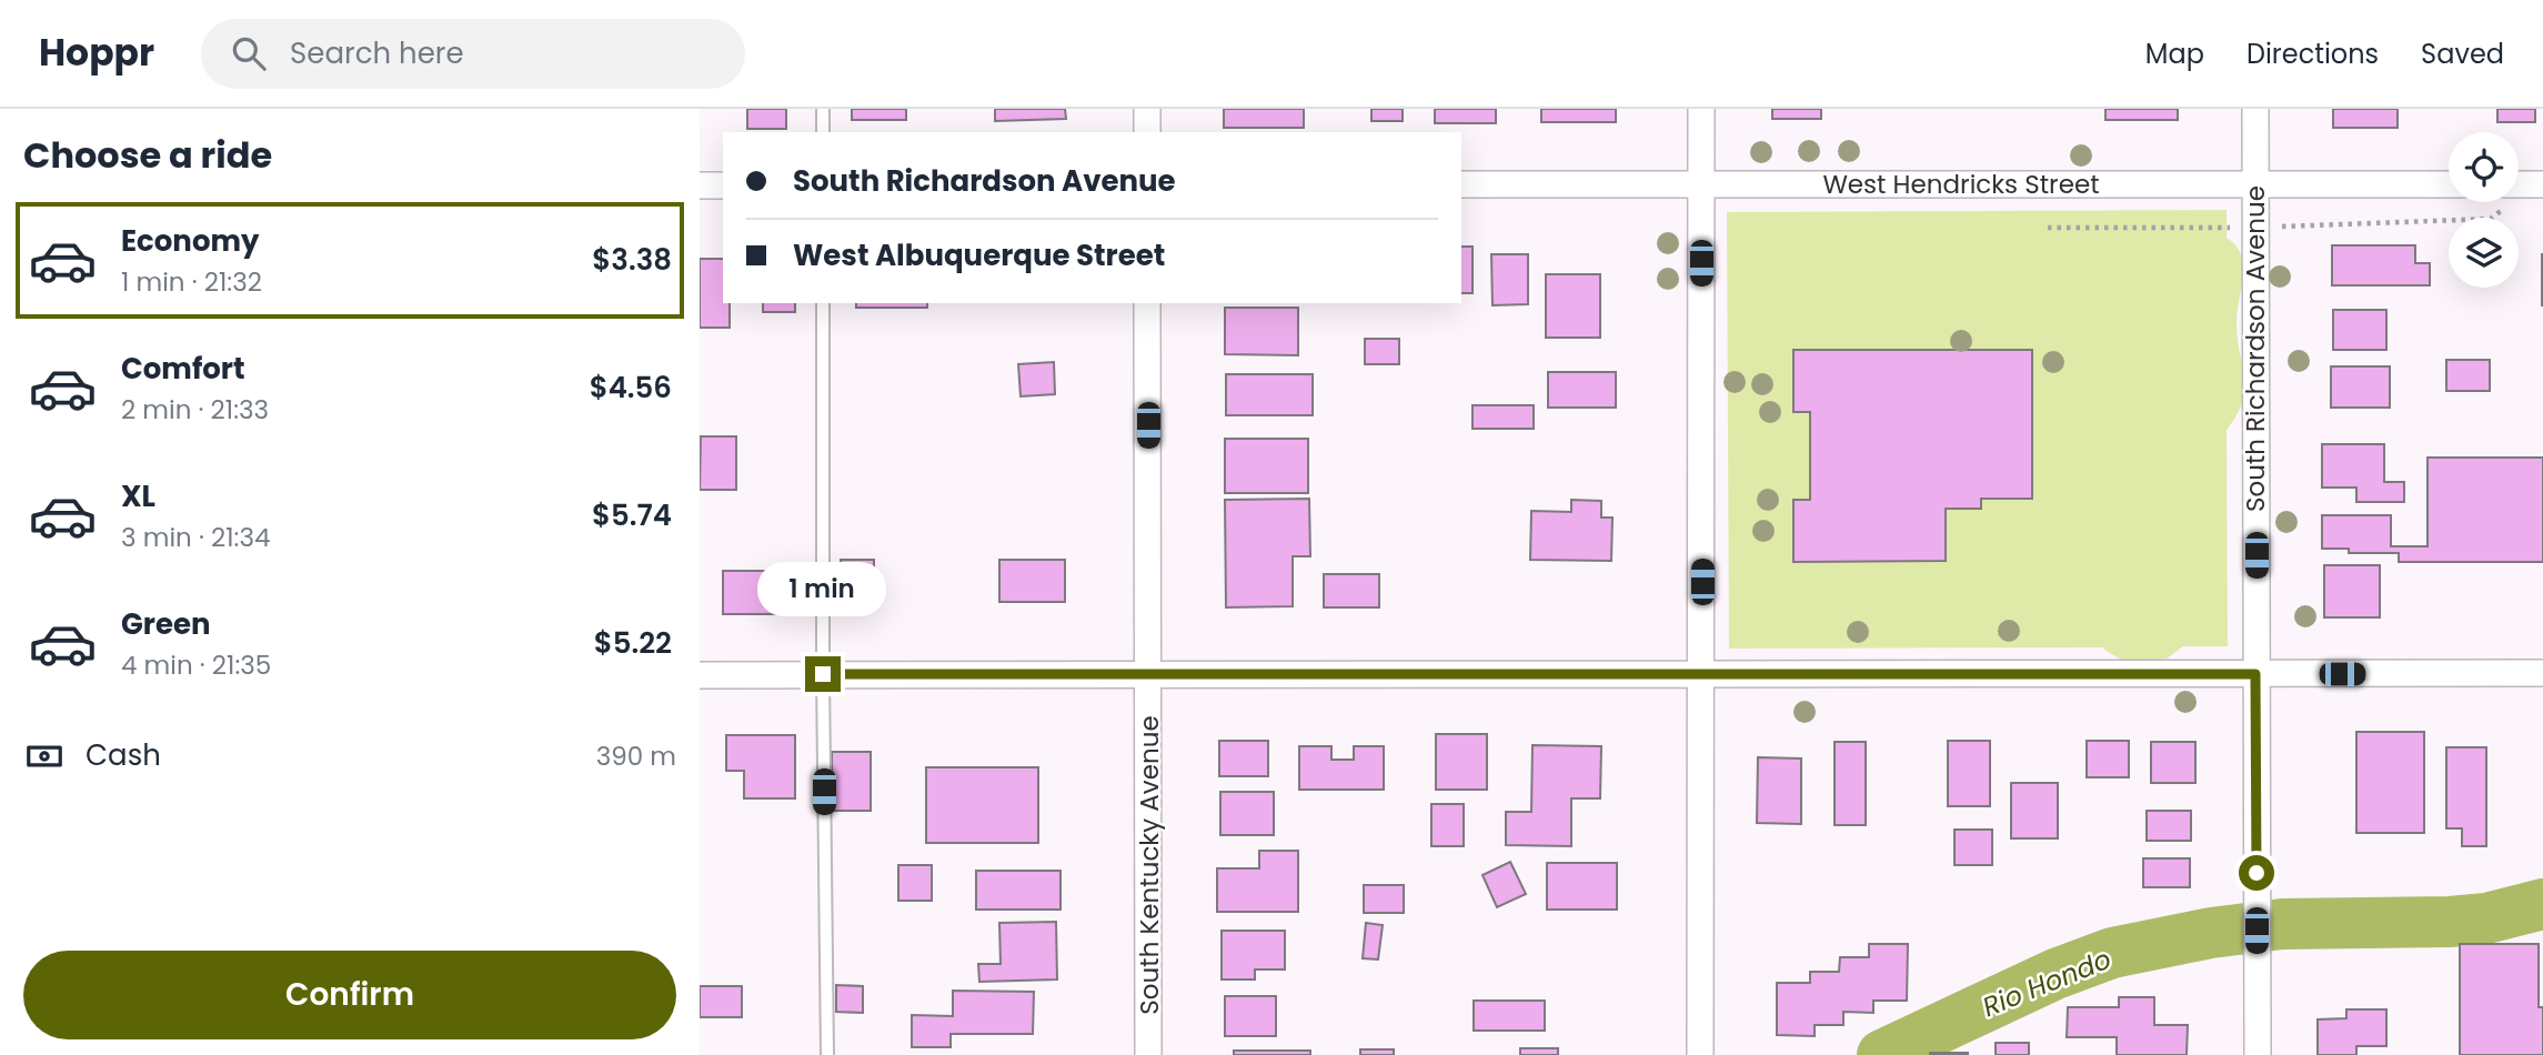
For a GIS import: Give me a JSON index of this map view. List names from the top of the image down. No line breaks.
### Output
{"streets":{"street":["West Hendricks Street","South Richardson Avenue","South Kentucky Avenue"]},"crossings":[["West Hendricks Street","South Richardson Avenue"]],"water":["Rio Hondo"],"page":{"header":"Hoppr","search":"Search here","nav":["Map","Directions","Saved"],"heading":"Choose a ride","banner":["South Richardson Avenue","West Albuquerque Street"],"list":[{"name":"Economy","note":"1 min · 21:32","value":"$3.38"},{"name":"Comfort","note":"2 min · 21:33","value":"$4.56"},{"name":"XL","note":"3 min · 21:34","value":"$5.74"},{"name":"Green","note":"4 min · 21:35","value":"$5.22"}],"bubble":"1 min","pay":["Cash","390 m"],"buttons":"Confirm"}}
